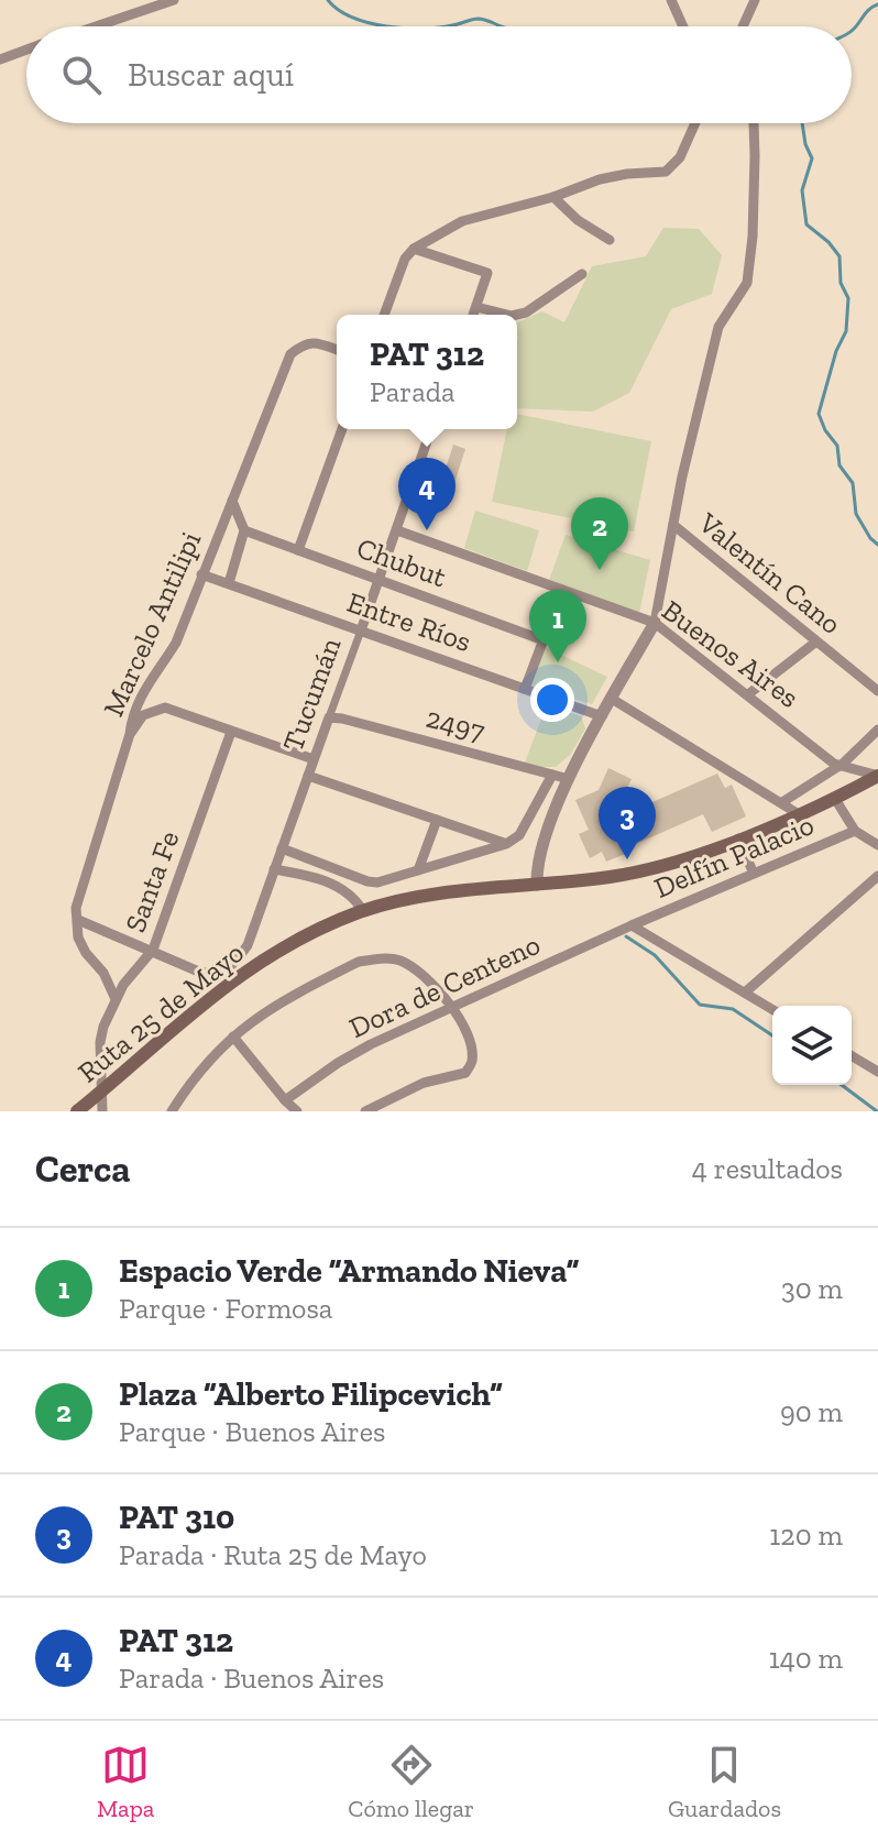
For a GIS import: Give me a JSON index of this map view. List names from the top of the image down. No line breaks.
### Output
{"streets":{"main road":["Ruta 25 de Mayo"],"street":["Chubut","Valentín Cano","Entre Ríos","Marcelo Antilipi","Buenos Aires","Tucumán","2497","Delfín Palacio","Santa Fe","Dora de Centeno"]},"crossings":[["Chubut","Marcelo Antilipi"],["Chubut","Tucumán"],["Entre Ríos","Marcelo Antilipi"],["Entre Ríos","Tucumán"],["Buenos Aires","Tucumán"],["Buenos Aires","Ruta 25 de Mayo"],["Tucumán","2497"],["Tucumán","Santa Fe"],["Delfín Palacio","Dora de Centeno"],["Santa Fe","Ruta 25 de Mayo"]],"page":{"search":"Buscar aquí","popup":["PAT 312","Parada"],"pins":["4","2","1","3"],"heading":["Cerca","4 resultados"],"list":[{"mark":"1","name":"Espacio Verde “Armando Nieva”","note":"Parque · Formosa","value":"30 m"},{"mark":"2","name":"Plaza “Alberto Filipcevich”","note":"Parque · Buenos Aires","value":"90 m"},{"mark":"3","name":"PAT 310","note":"Parada · Ruta 25 de Mayo","value":"120 m"},{"mark":"4","name":"PAT 312","note":"Parada · Buenos Aires","value":"140 m"}],"nav":["Mapa","Cómo llegar","Guardados"]}}
